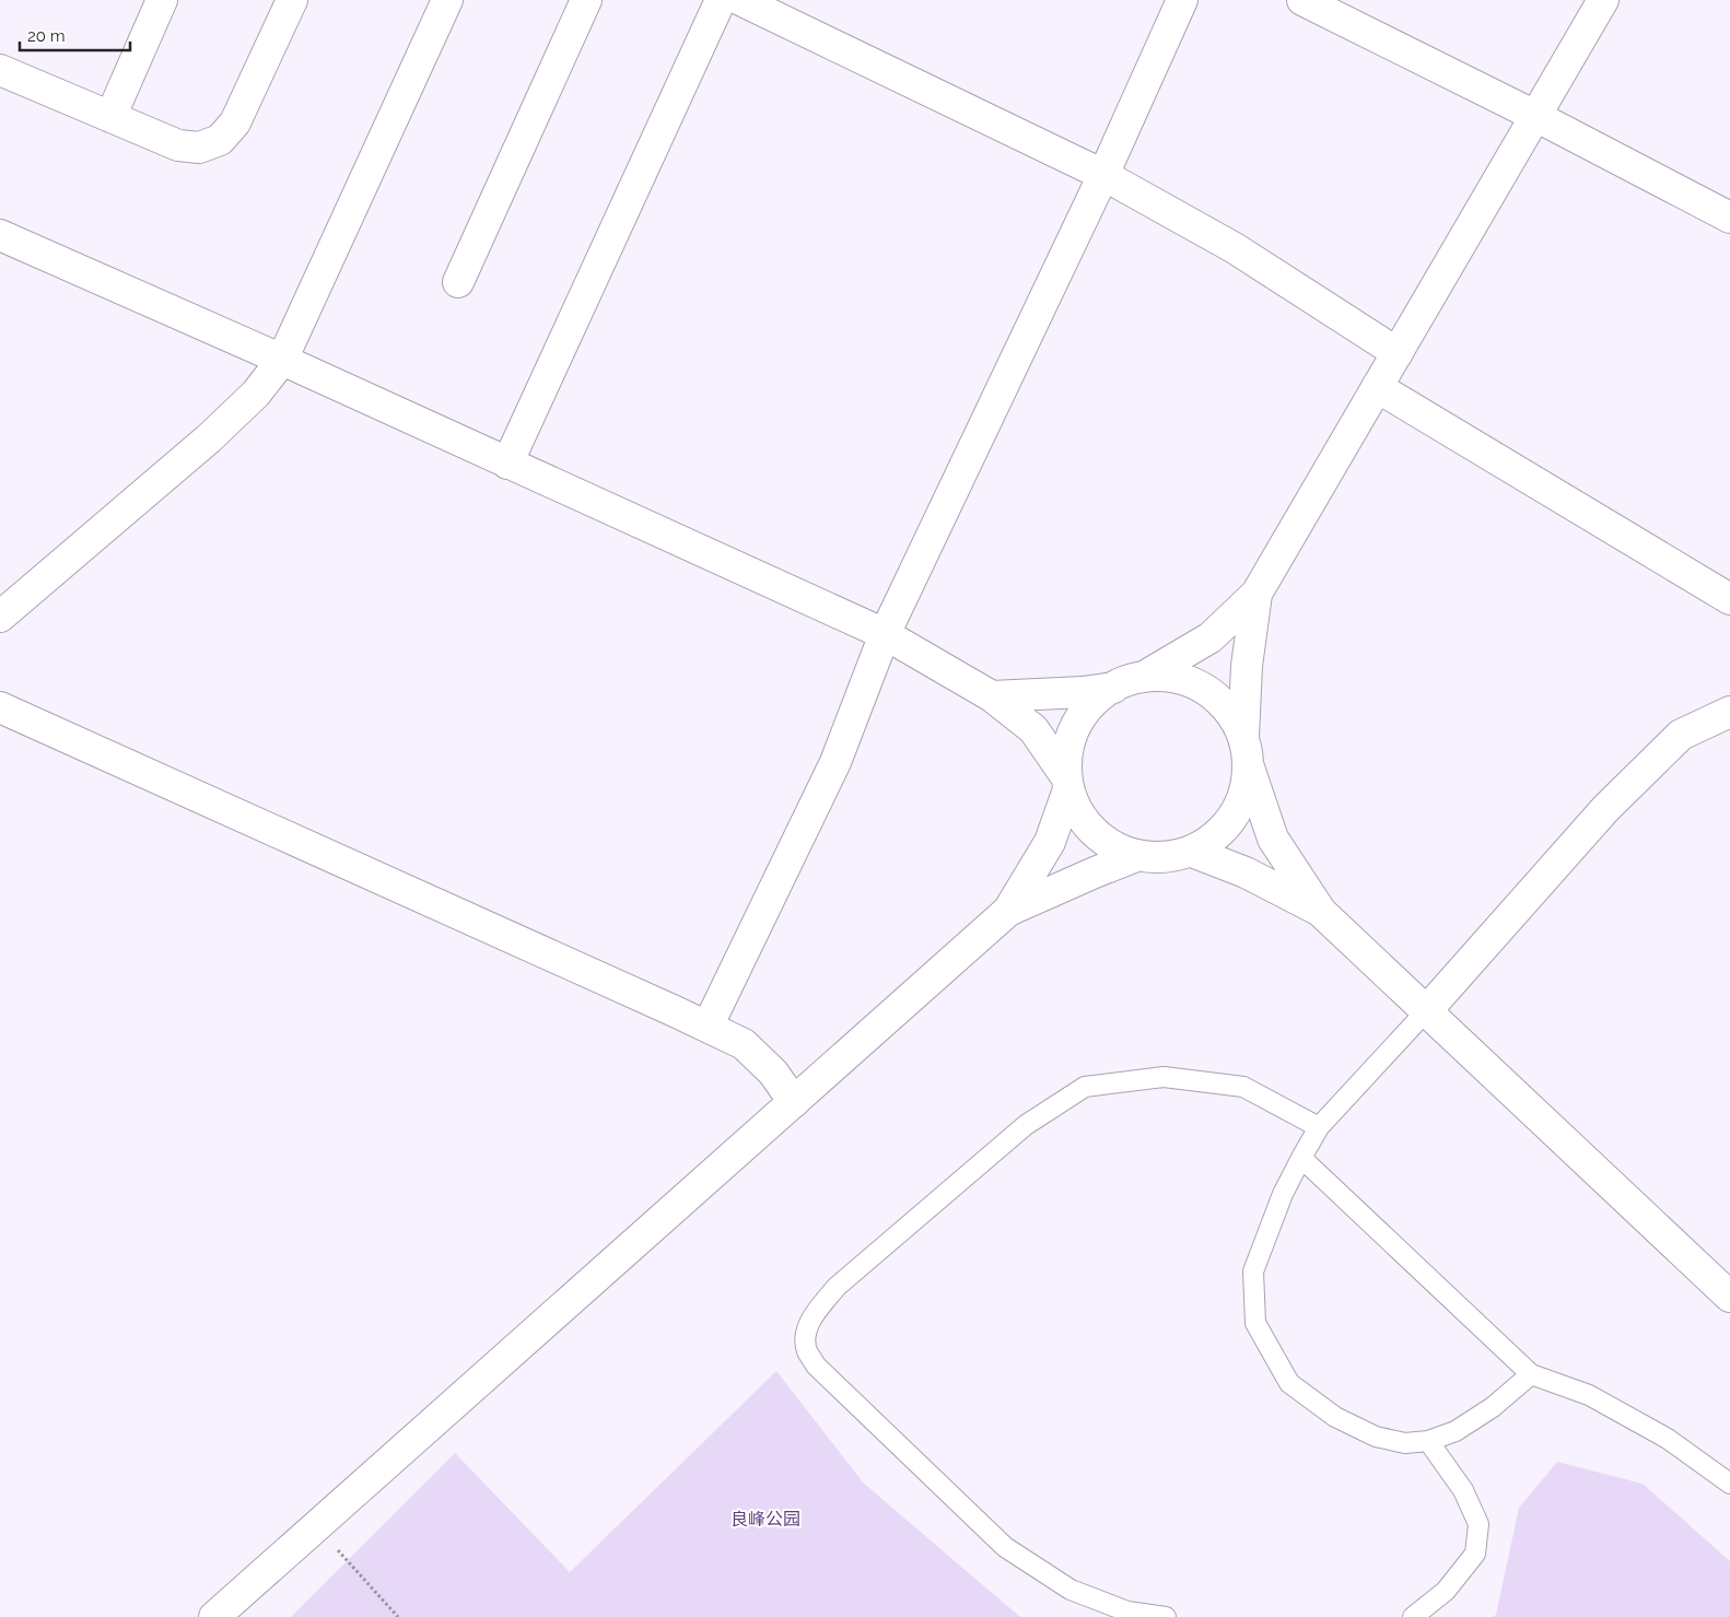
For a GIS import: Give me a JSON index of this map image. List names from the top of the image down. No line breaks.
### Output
{"parks":["良峰公园"],"scale_bar":"20 m"}
